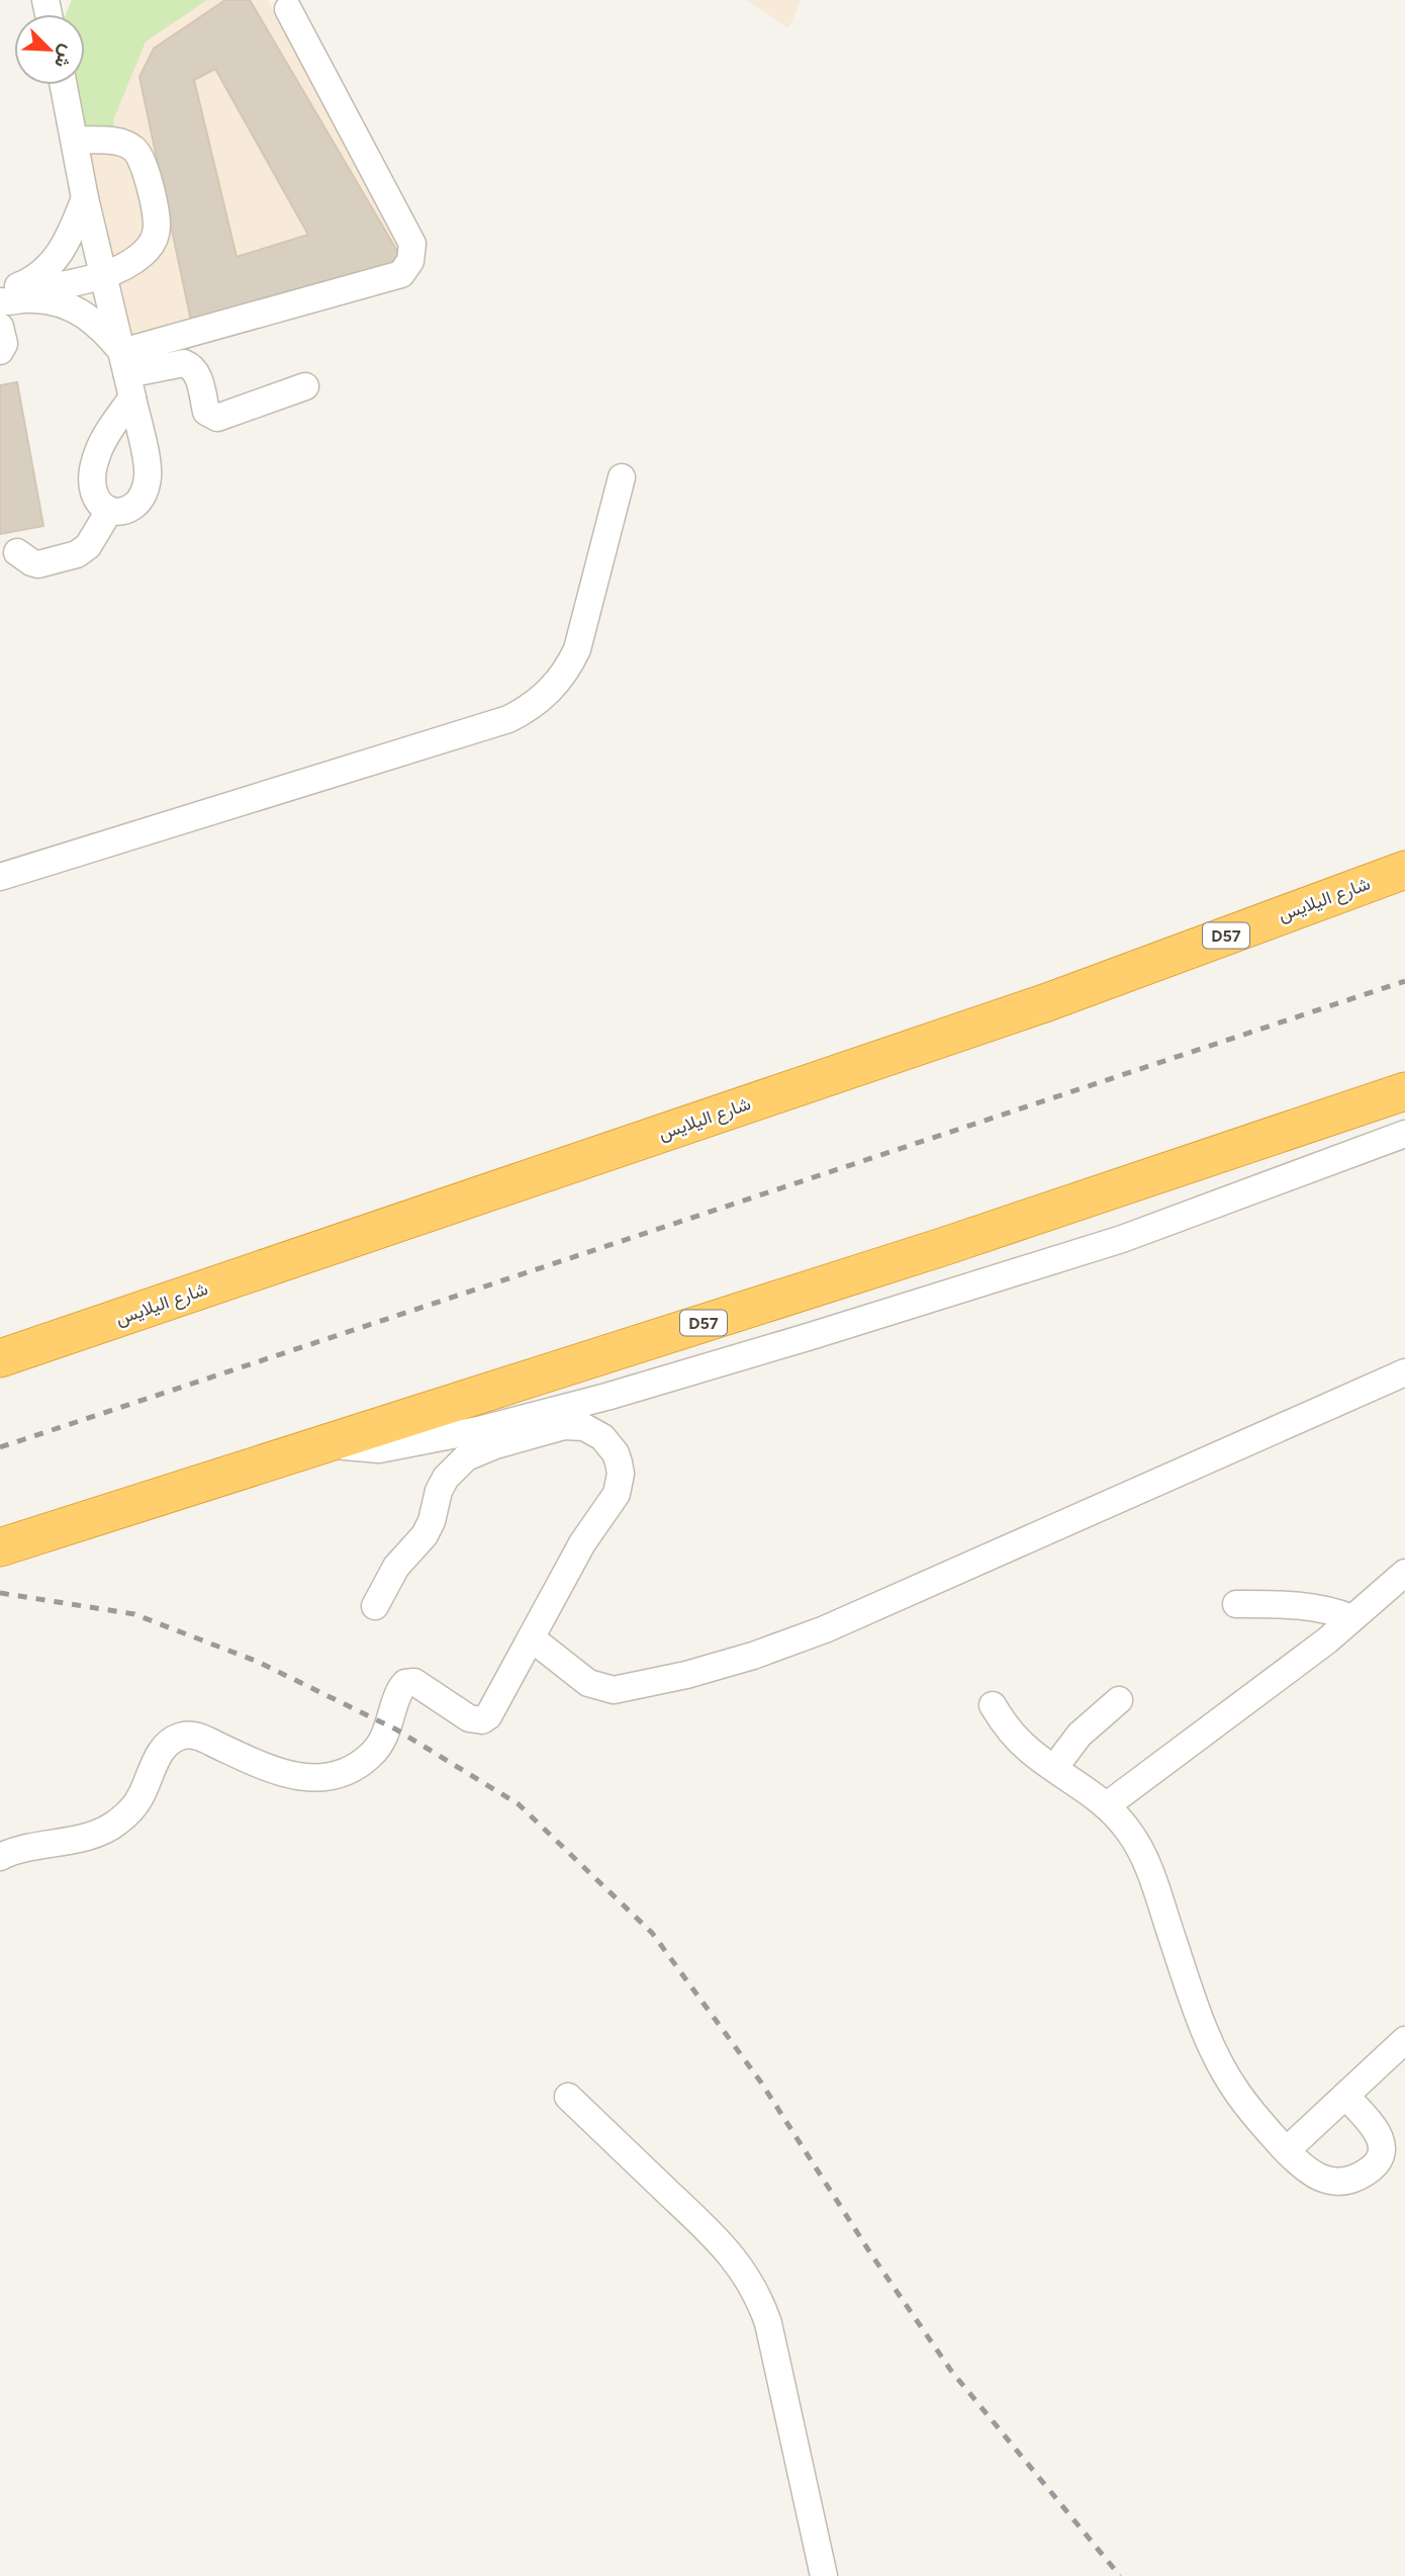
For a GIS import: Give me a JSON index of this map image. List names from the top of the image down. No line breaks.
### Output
{"streets":{"highway":["شارع اليلايس","D57"]},"north":"bottom right"}
